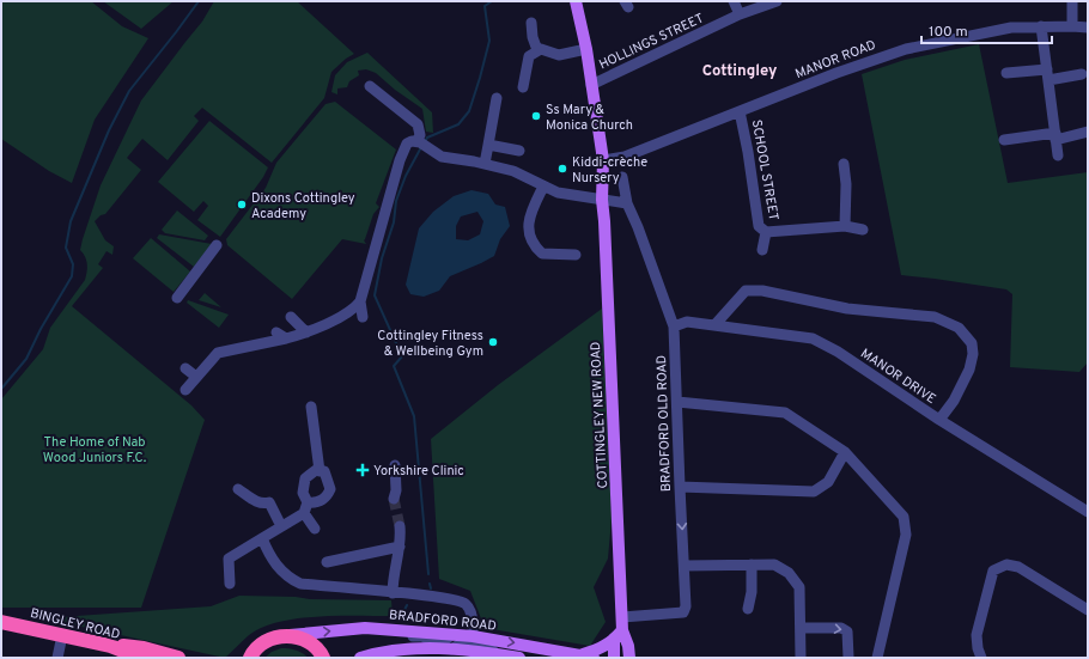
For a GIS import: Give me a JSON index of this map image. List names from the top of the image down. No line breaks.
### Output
{"streets":{"highway":["BINGLEY ROAD"],"main road":["COTTINGLEY NEW ROAD","BRADFORD ROAD"],"street":["HOLLINGS STREET","MANOR ROAD","SCHOOL STREET","MANOR DRIVE","BRADFORD OLD ROAD"]},"crossings":[["HOLLINGS STREET","COTTINGLEY NEW ROAD"],["MANOR ROAD","SCHOOL STREET"],["MANOR ROAD","COTTINGLEY NEW ROAD"],["MANOR DRIVE","BRADFORD OLD ROAD"],["COTTINGLEY NEW ROAD","BRADFORD OLD ROAD"]],"districts":["Cottingley"],"parks":["The Home of Nab Wood Juniors F.C."],"places":{"other":["Ss Mary & Monica Church","Kiddi-crèche Nursery","Dixons Cottingley Academy","Cottingley Fitness & Wellbeing Gym"],"health":["Yorkshire Clinic"]},"scale_bar":"100 m"}
